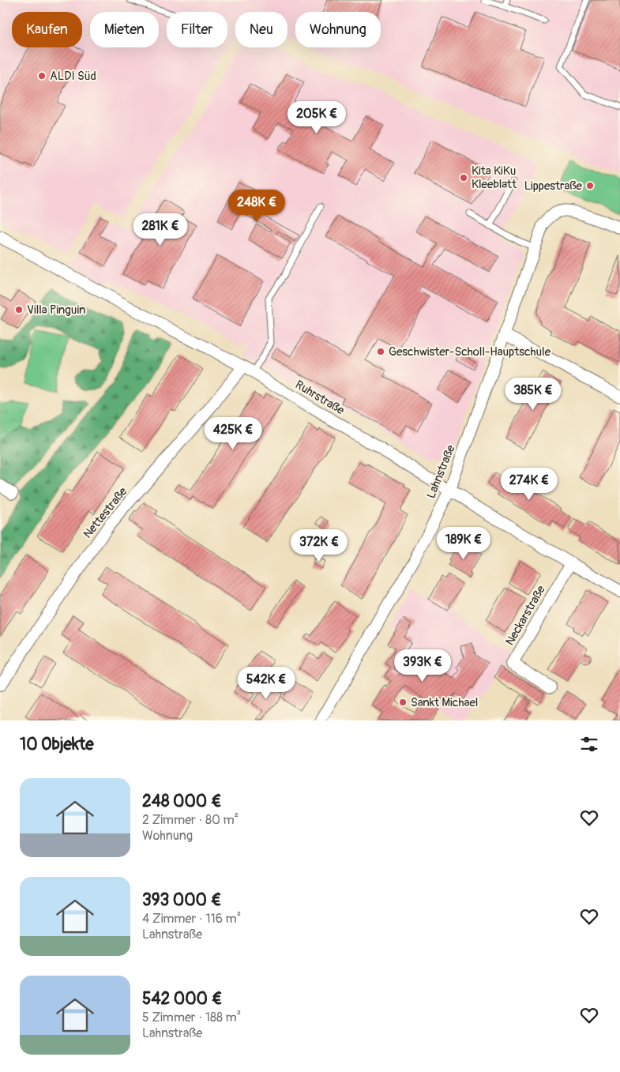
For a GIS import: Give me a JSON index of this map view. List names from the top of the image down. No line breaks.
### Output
{"streets":{"street":["Ruhrstraße","Lahnstraße","Nettestraße","Neckarstraße"]},"crossings":[["Ruhrstraße","Lahnstraße"],["Ruhrstraße","Nettestraße"],["Ruhrstraße","Neckarstraße"]],"places":["ALDI Süd","Kita KiKu Kleeblatt","Lippestraße","Villa Pinguin","Geschwister-Scholl-Hauptschule","Sankt Michael"],"page":{"chip":["Kaufen","Mieten","Filter","Neu","Wohnung"],"price":["205K €","248K €","281K €","385K €","425K €","274K €","189K €","372K €","393K €","542K €"],"heading":"10 Objekte","list":[{"name":"248 000 €","note":"2 Zimmer · 80 m² · Wohnung"},{"name":"393 000 €","note":"4 Zimmer · 116 m² · Lahnstraße"},{"name":"542 000 €","note":"5 Zimmer · 188 m² · Lahnstraße"}]}}
